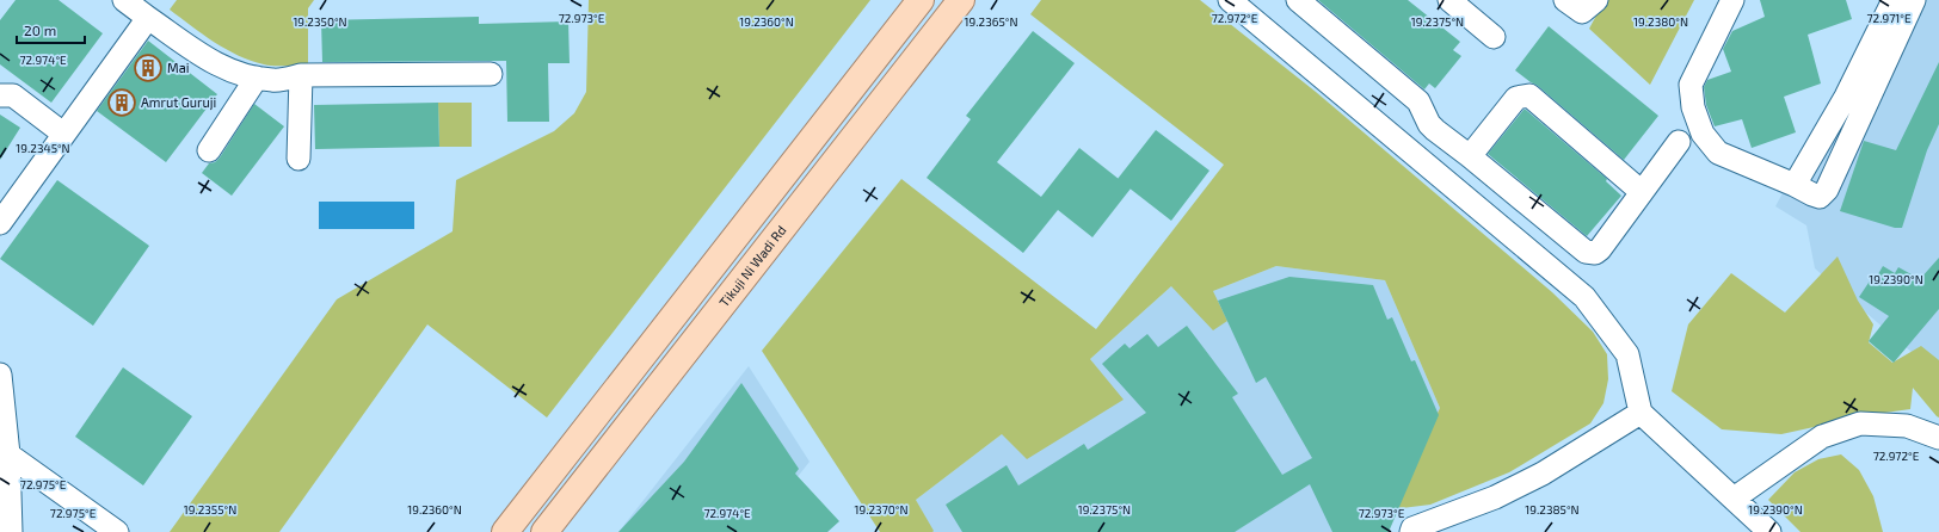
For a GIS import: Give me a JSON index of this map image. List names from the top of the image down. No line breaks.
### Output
{"streets":{"main road":["Tikuji Ni Wadi Rd"]},"places":{"building":["Mai","Amrut Guruji"]},"scale_bar":"20 m","coordinates":["72.973°E","72.972°E","72.971°E","19.2380°N","19.2350°N","19.2360°N","19.2365°N","19.2375°N","72.974°E","19.2345°N","19.2390°N","72.975°E","19.2355°N","19.2370°N","19.2385°N"]}
